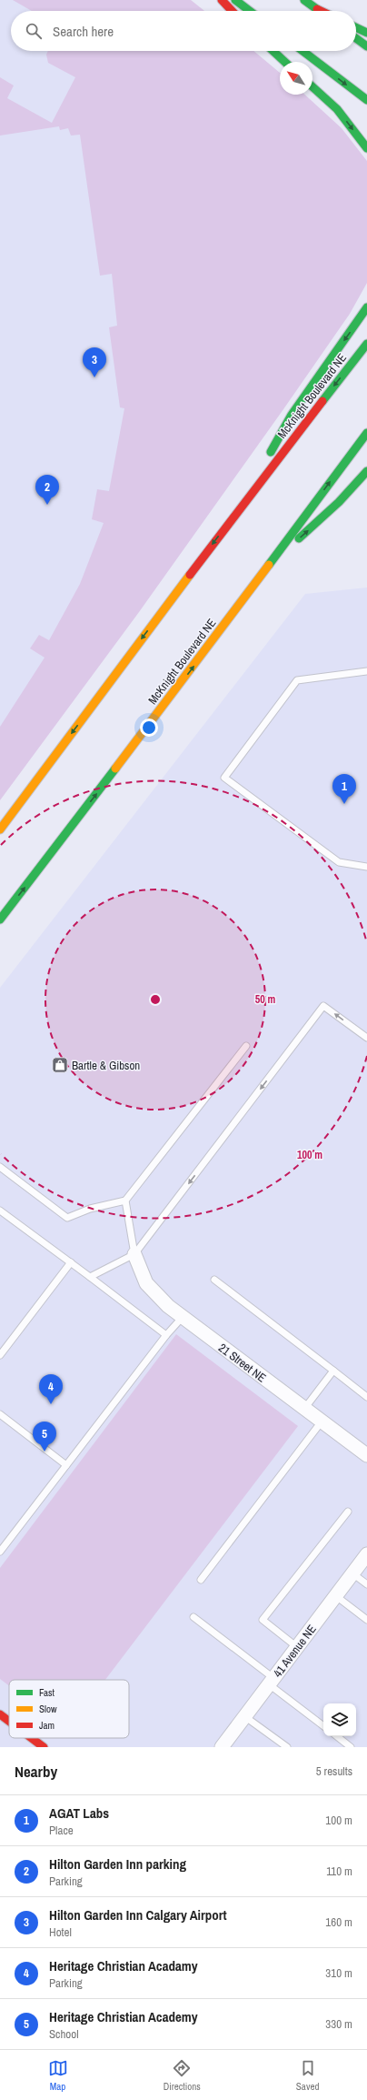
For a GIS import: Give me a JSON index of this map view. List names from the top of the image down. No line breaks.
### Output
{"streets":{"main road":["McKnight Boulevard NE"],"street":["21 Street NE","41 Avenue NE"]},"places":{"shop":["Bartle & Gibson"]},"legend":["Fast","Slow","Jam"],"north":"top left","page":{"search":"Search here","pins":["3","2","1","4","5"],"heading":["Nearby","5 results"],"list":[{"mark":"1","name":"AGAT Labs","note":"Place","value":"100 m"},{"mark":"2","name":"Hilton Garden Inn parking","note":"Parking","value":"110 m"},{"mark":"3","name":"Hilton Garden Inn Calgary Airport","note":"Hotel","value":"160 m"},{"mark":"4","name":"Heritage Christian Acadamy","note":"Parking","value":"310 m"},{"mark":"5","name":"Heritage Christian Academy","note":"School","value":"330 m"}],"nav":["Map","Directions","Saved"]},"rings":["50 m","100 m"]}
